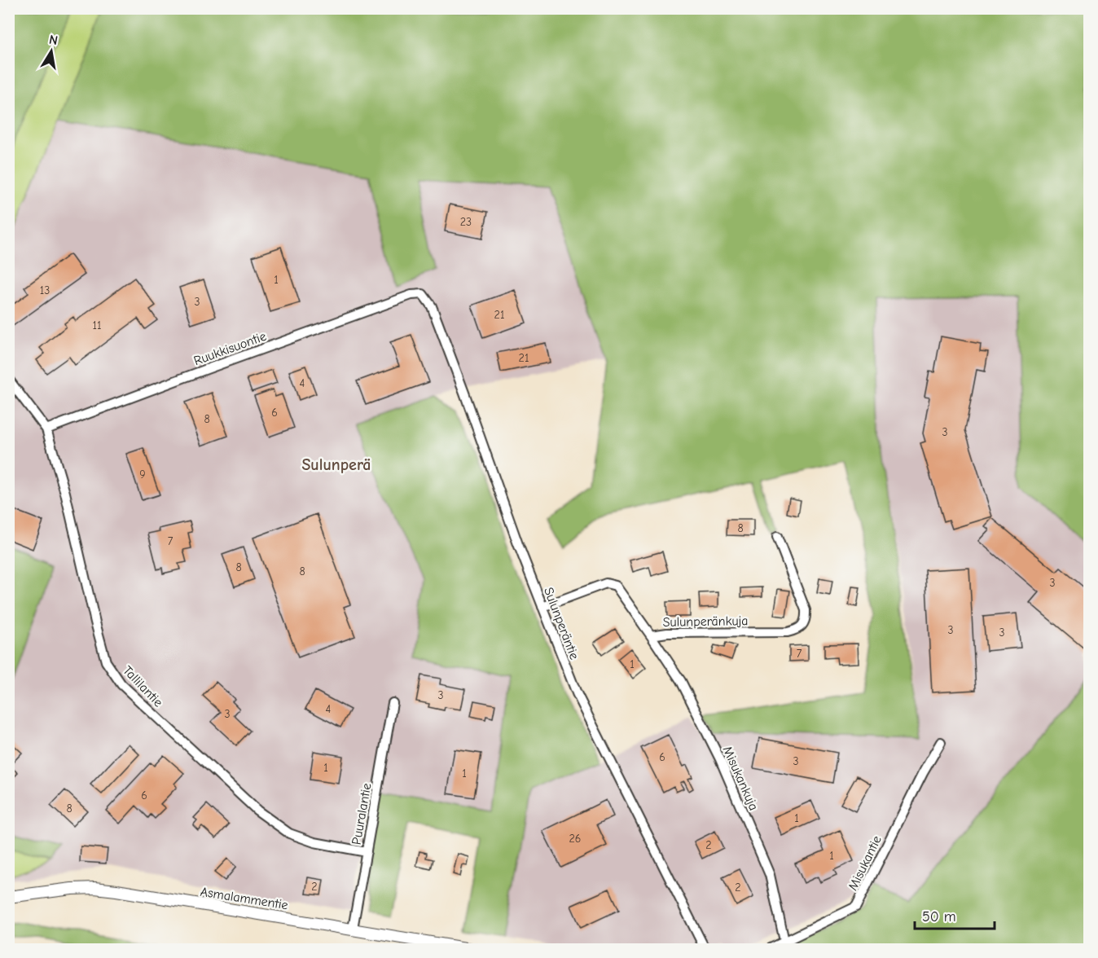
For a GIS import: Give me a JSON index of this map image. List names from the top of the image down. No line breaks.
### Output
{"streets":{"street":["Ruukkisuontie","Sulunperänkuja","Sulunperäntie","Tallilantie","Misukankuja","Puuralantie","Misukantie","Asmalammentie"]},"crossings":[["Ruukkisuontie","Sulunperäntie"],["Ruukkisuontie","Tallilantie"],["Sulunperänkuja","Sulunperäntie"],["Sulunperänkuja","Misukankuja"],["Tallilantie","Puuralantie"],["Misukankuja","Misukantie"],["Puuralantie","Asmalammentie"]],"districts":["Sulunperä"],"house_numbers":["23","1","13","3","21","11","21","4","6","8","3","9","8","7","8","8","3","3","3","7","1","3","4","3","6","3","1","1","6","8","1","26","2","1","2","2"],"scale_bar":"50 m","north":"top"}
